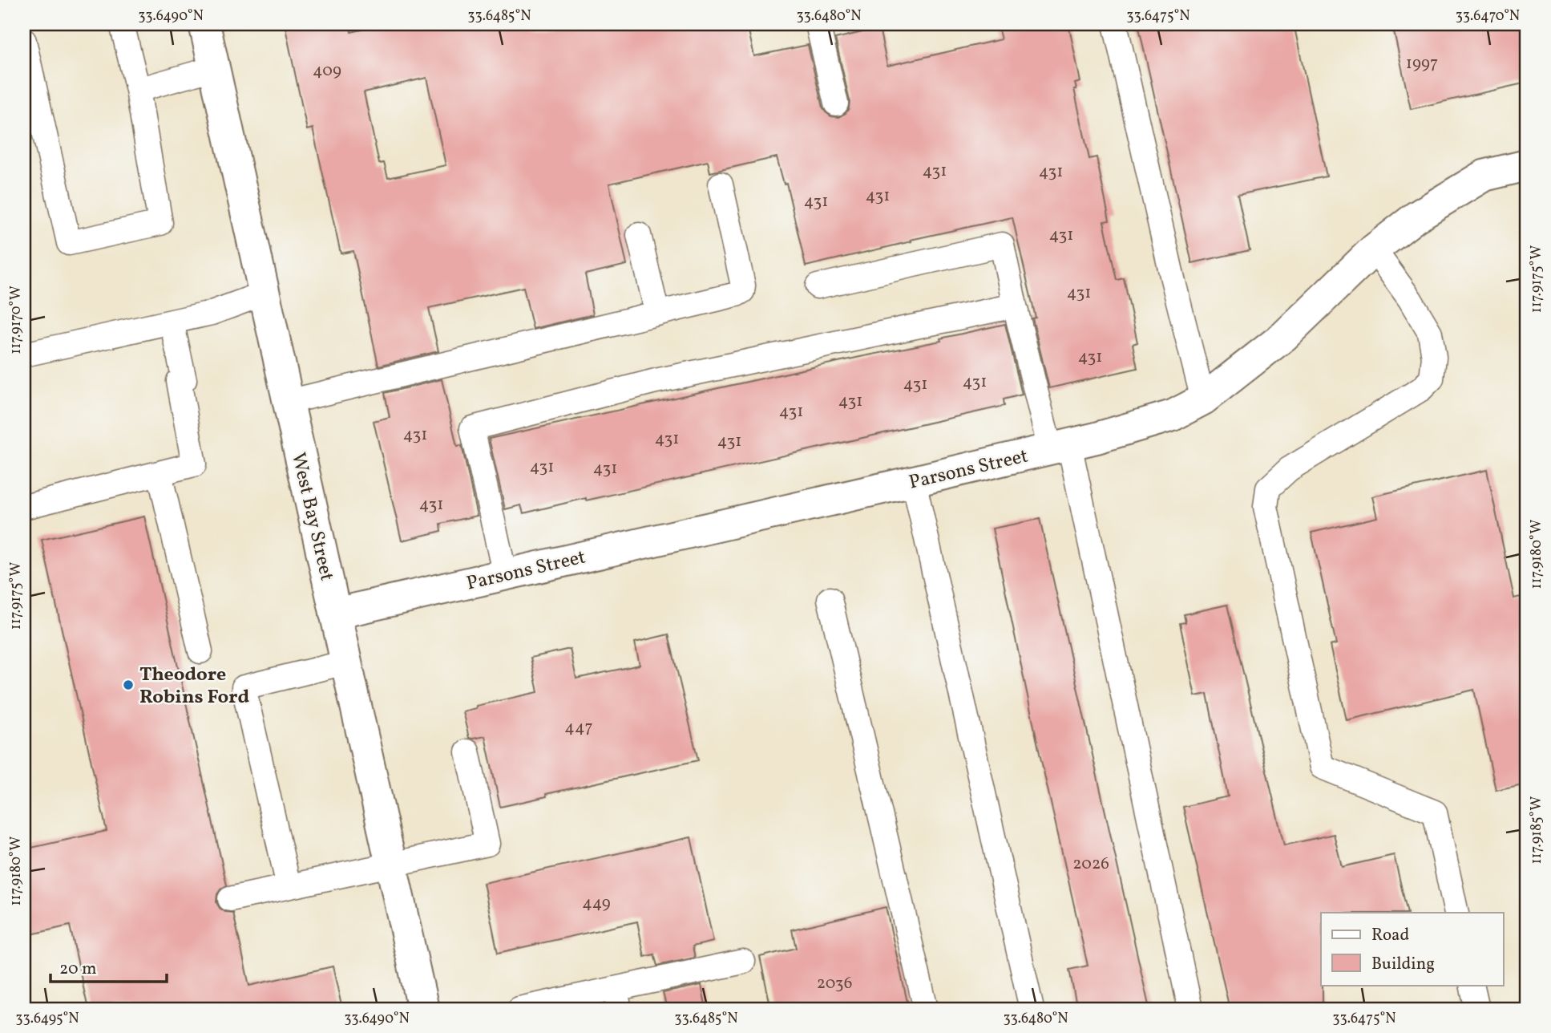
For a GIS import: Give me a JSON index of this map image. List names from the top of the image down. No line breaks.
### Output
{"streets":{"street":["Parsons Street","West Bay Street"]},"crossings":[["Parsons Street","West Bay Street"]],"places":["Theodore Robins Ford"],"house_numbers":["1997","409","431","431","431","431","431","431","431","431","431","431","431","431","431","431","431","431","431","447","2026","449","2036"],"legend":["Road","Building"],"scale_bar":"20 m","coordinates":["33.6490°N","33.6485°N","33.6480°N","33.6475°N","33.6470°N","117.9175°W","117.9170°W","117.9180°W","117.9185°W","33.6495°N"]}
